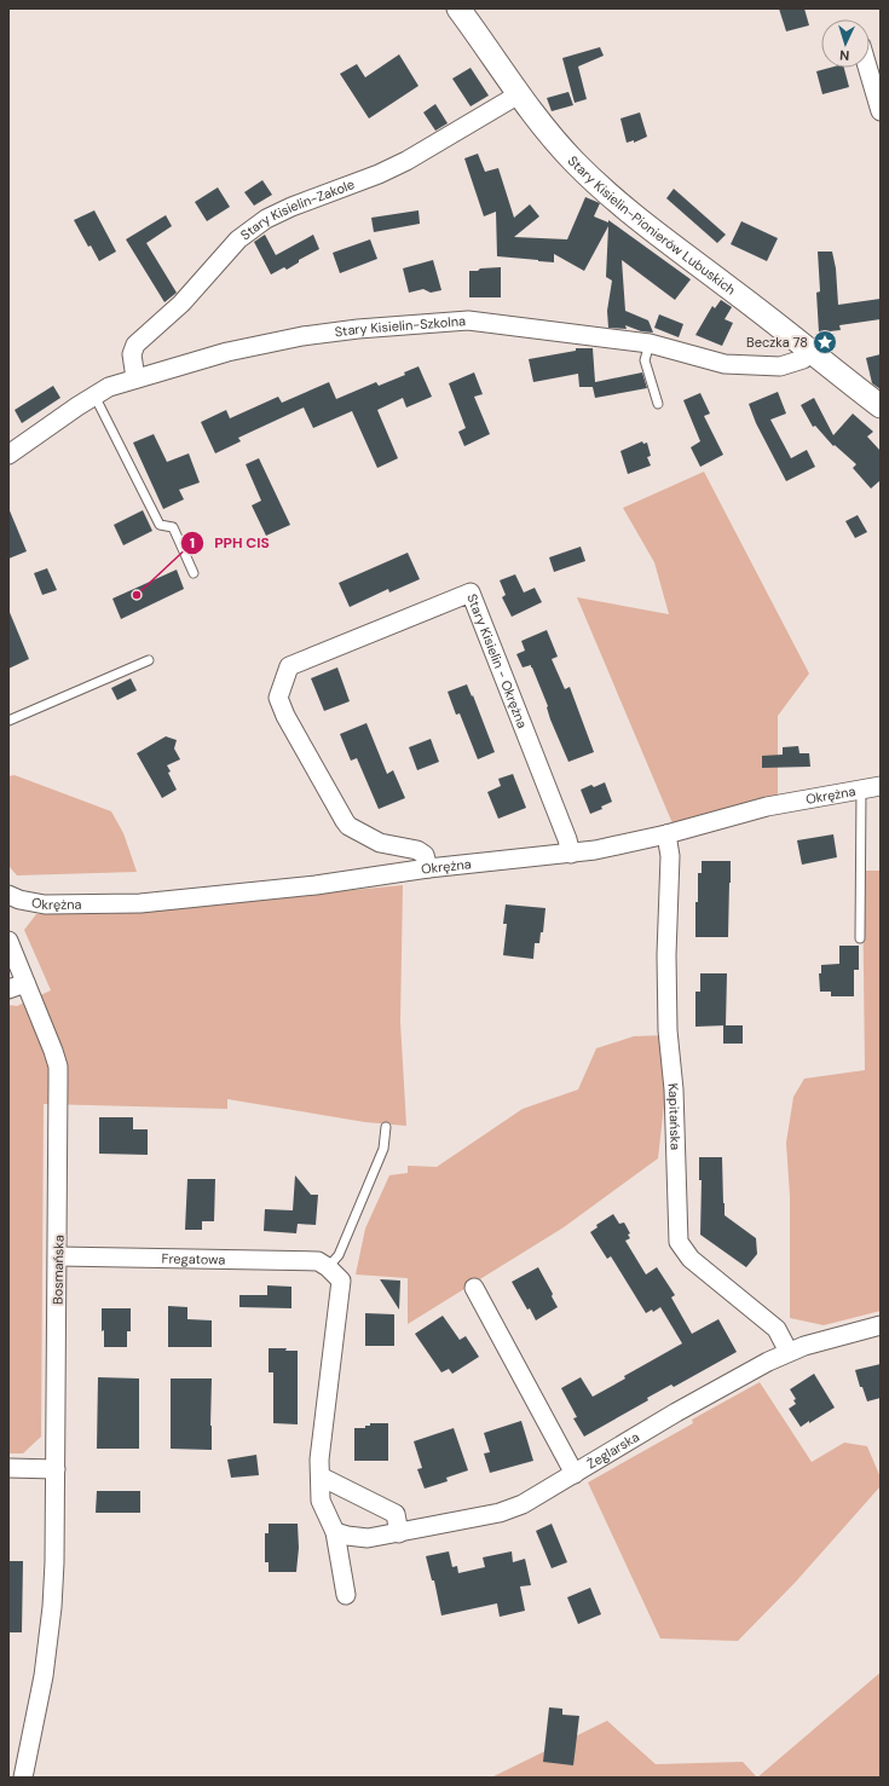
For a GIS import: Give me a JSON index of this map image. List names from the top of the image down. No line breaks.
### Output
{"streets":{"street":["Stary Kisielin-Zakole","Stary Kisielin-Pionierów Lubuskich","Stary Kisielin-Szkolna","Stary Kisielin - Okrężna","Okrężna","Kapitańska","Fregatowa","Bosmańska","Żeglarska"]},"crossings":[["Stary Kisielin-Zakole","Stary Kisielin-Pionierów Lubuskich"],["Stary Kisielin-Zakole","Stary Kisielin-Szkolna"],["Stary Kisielin-Pionierów Lubuskich","Stary Kisielin-Szkolna"],["Stary Kisielin - Okrężna","Okrężna"],["Okrężna","Kapitańska"],["Kapitańska","Żeglarska"],["Fregatowa","Bosmańska"]],"places":{"place":["Beczka 78"],"other":["PPH CIS"]},"north":"bottom"}
